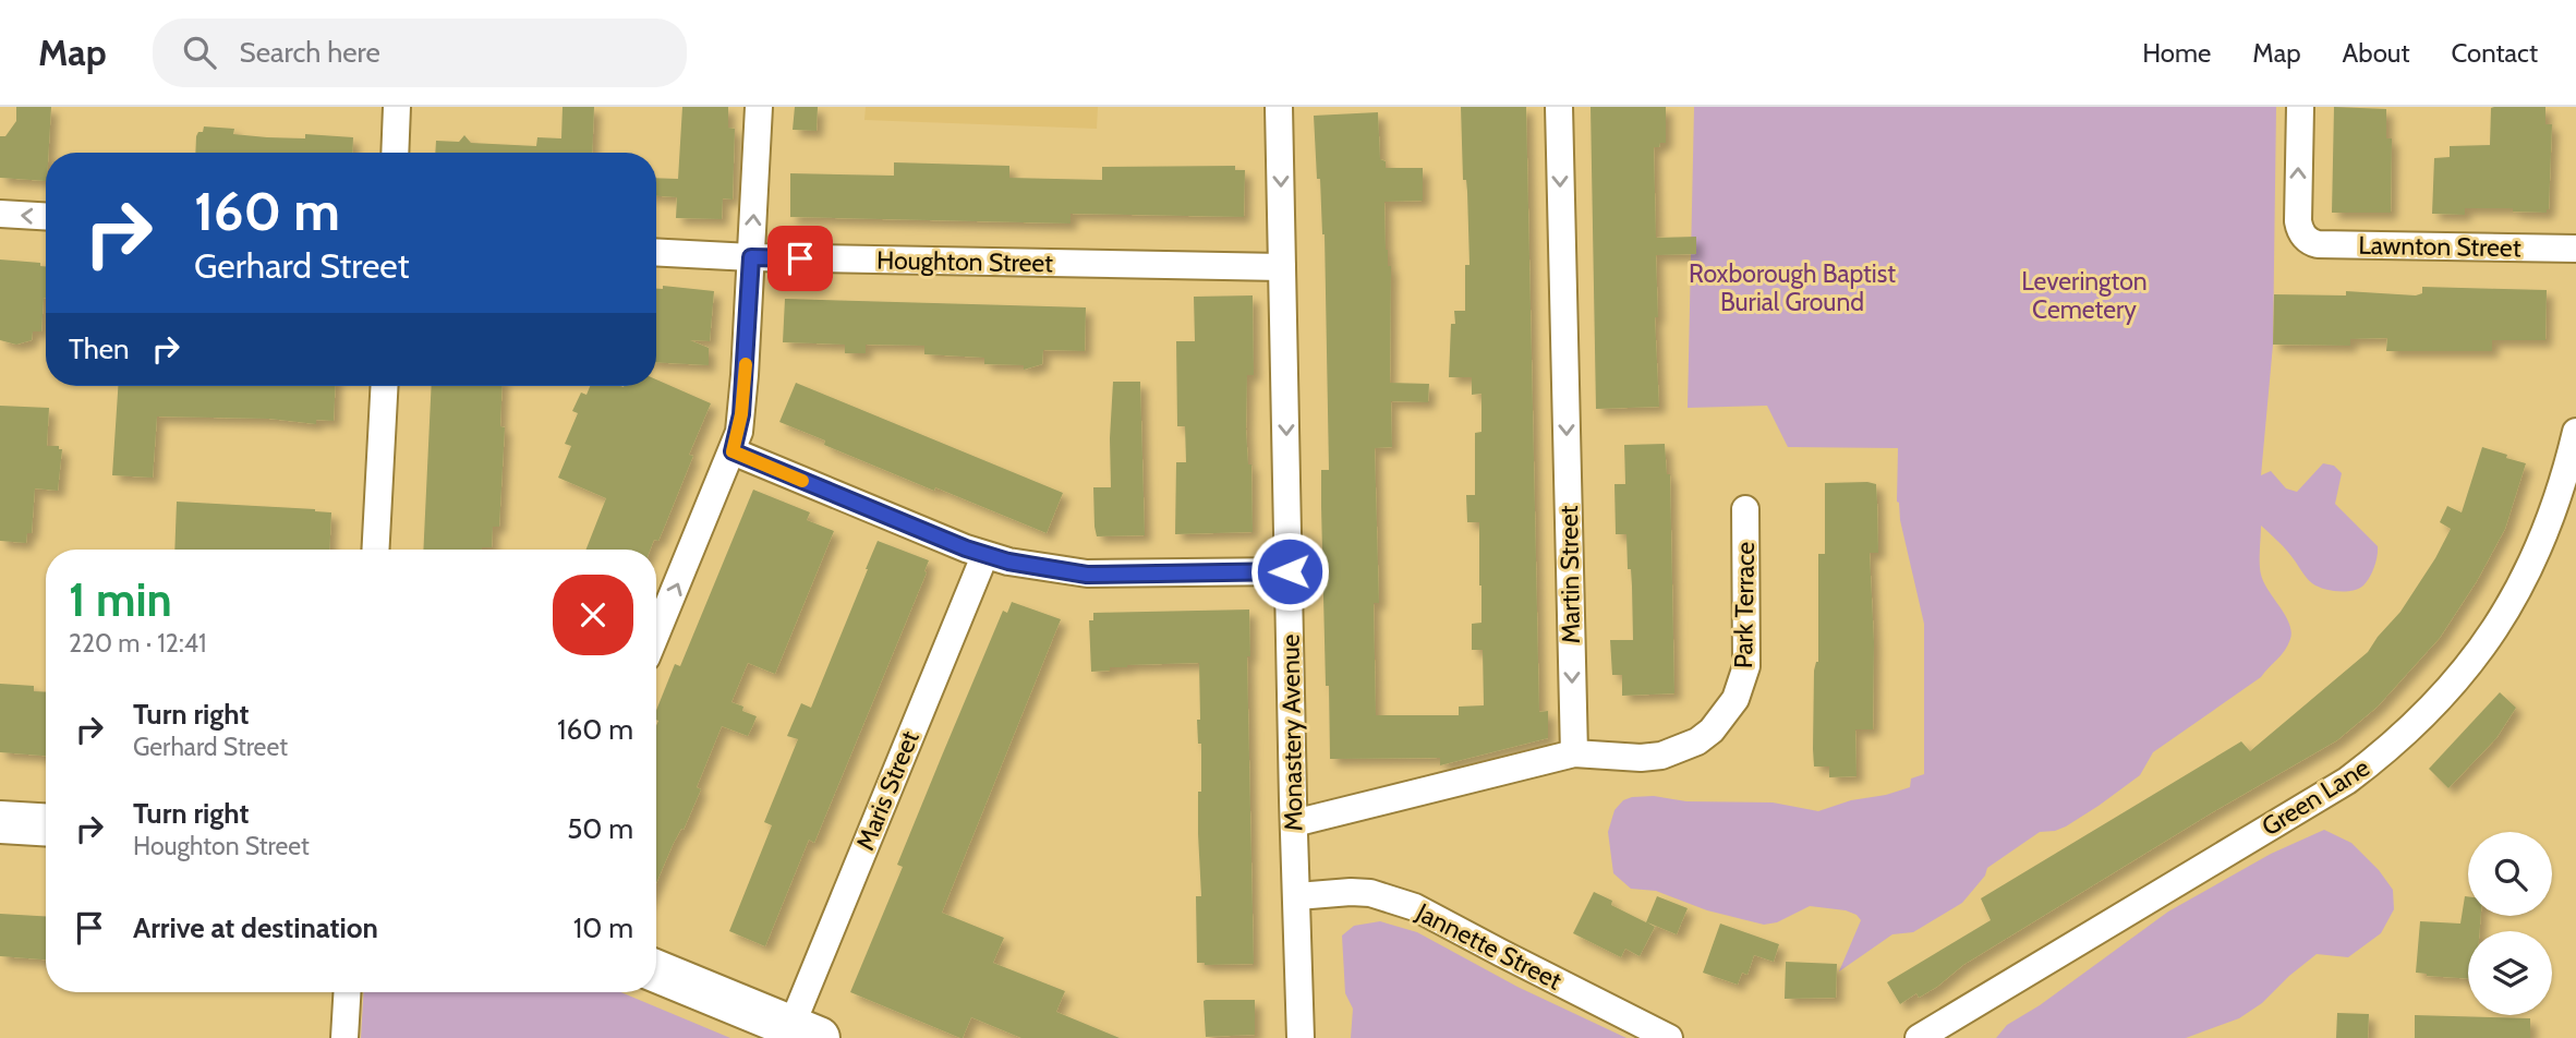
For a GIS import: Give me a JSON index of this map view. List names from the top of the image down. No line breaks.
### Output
{"streets":{"street":["Lawnton Street","Houghton Street","Martin Street","Park Terrace","Monastery Avenue","Maris Street","Green Lane","Jannette Street"]},"crossings":[["Houghton Street","Monastery Avenue"],["Martin Street","Park Terrace"],["Monastery Avenue","Jannette Street"]],"one_way":["Martin Street","Monastery Avenue"],"parks":["Roxborough Baptist Burial Ground","Leverington Cemetery"],"page":{"header":"Map","search":"Search here","nav":["Home","Map","About","Contact"],"turn":["160 m","Gerhard Street"],"then":"Then","heading":["1 min","220 m · 12:41"],"list":[{"name":"Turn right","note":"Gerhard Street","value":"160 m"},{"name":"Turn right","note":"Houghton Street","value":"50 m"},{"name":"Arrive at destination","value":"10 m"}]}}
